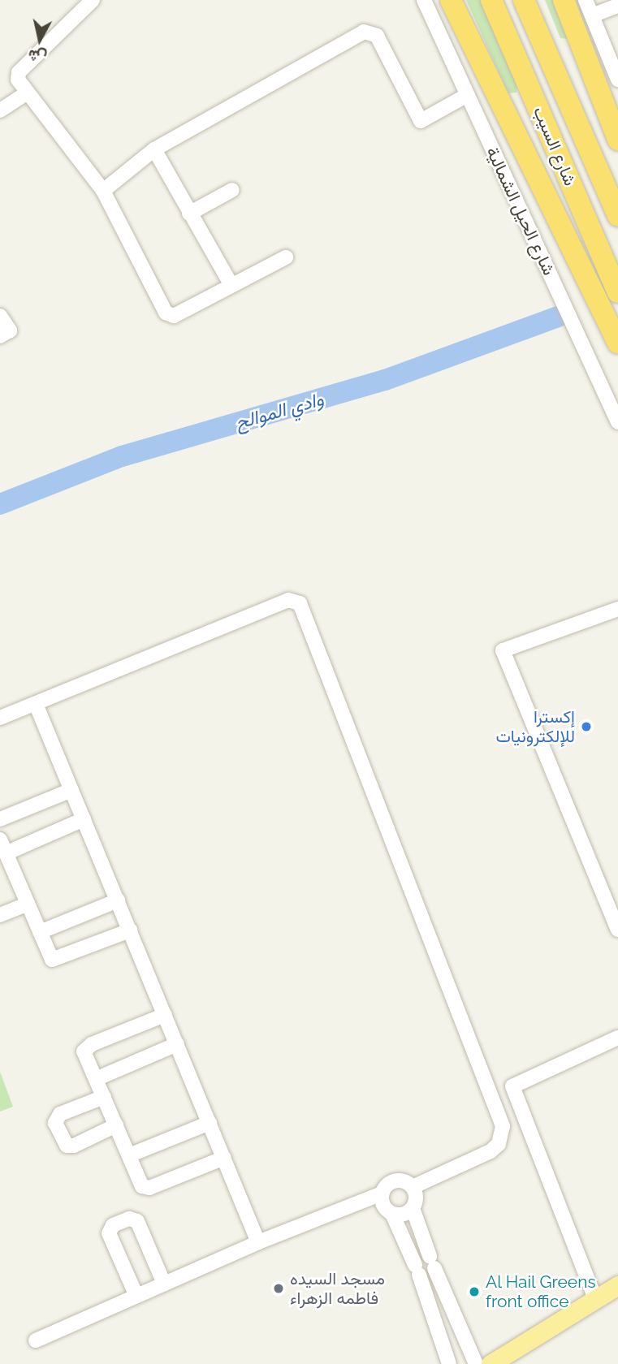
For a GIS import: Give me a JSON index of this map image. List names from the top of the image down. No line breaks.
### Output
{"streets":{"highway":["شارع السيب"],"street":["شارع الحيل الشمالية"]},"water":["وادي الموالح"],"places":["إكسترا للإلكترونيات","مسجد السيده فاطمه الزهراء","Al Hail Greens front office"],"north":"bottom"}
